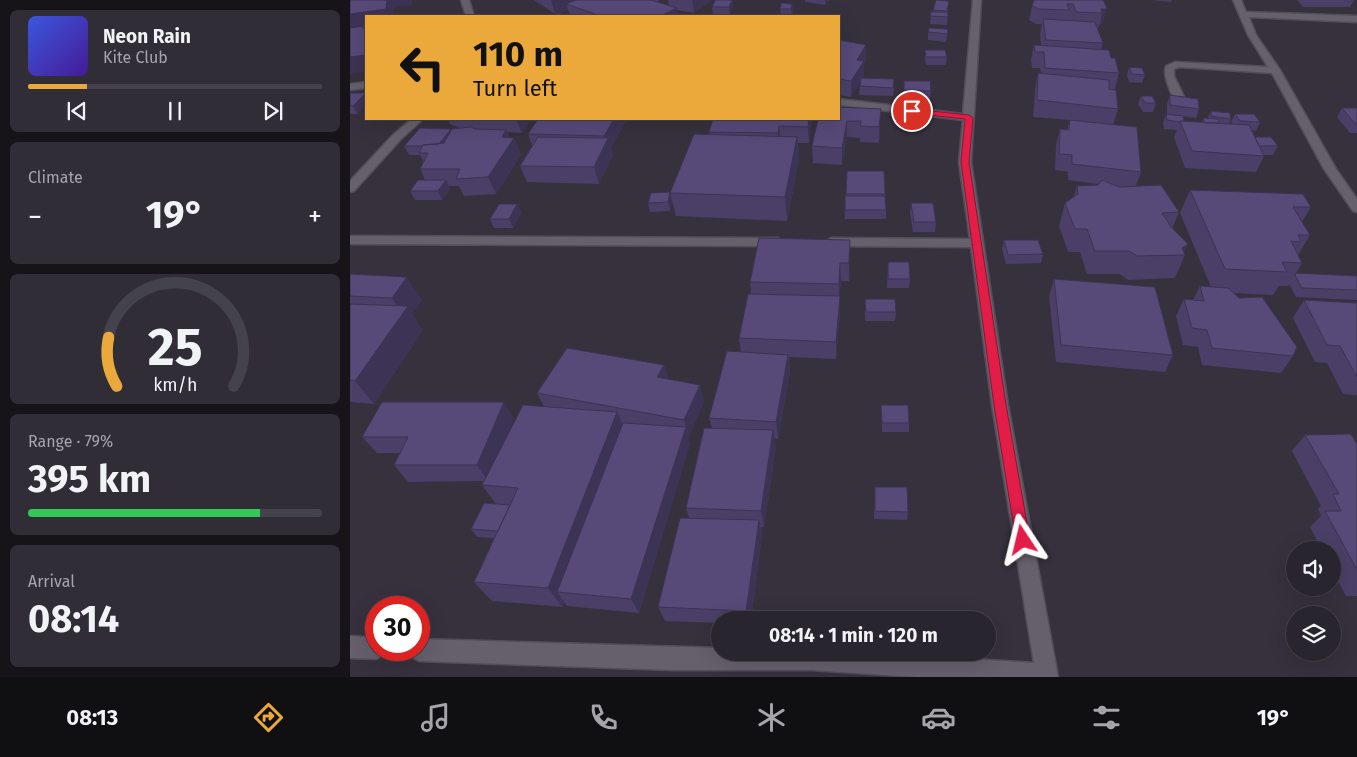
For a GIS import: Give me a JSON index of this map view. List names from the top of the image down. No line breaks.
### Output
{"page":{"turn":["110 m","Turn left"],"song":["Neon Rain","Kite Club"],"tile":["Climate",["Range · 79%","395 km"],["Arrival","08:14"]],"heat":["−","19°","+"],"limit":"30","trip":"08:14 · 1 min · 120 m","tabs":["08:13","19°"],"gauge":["25","km/h"]}}
